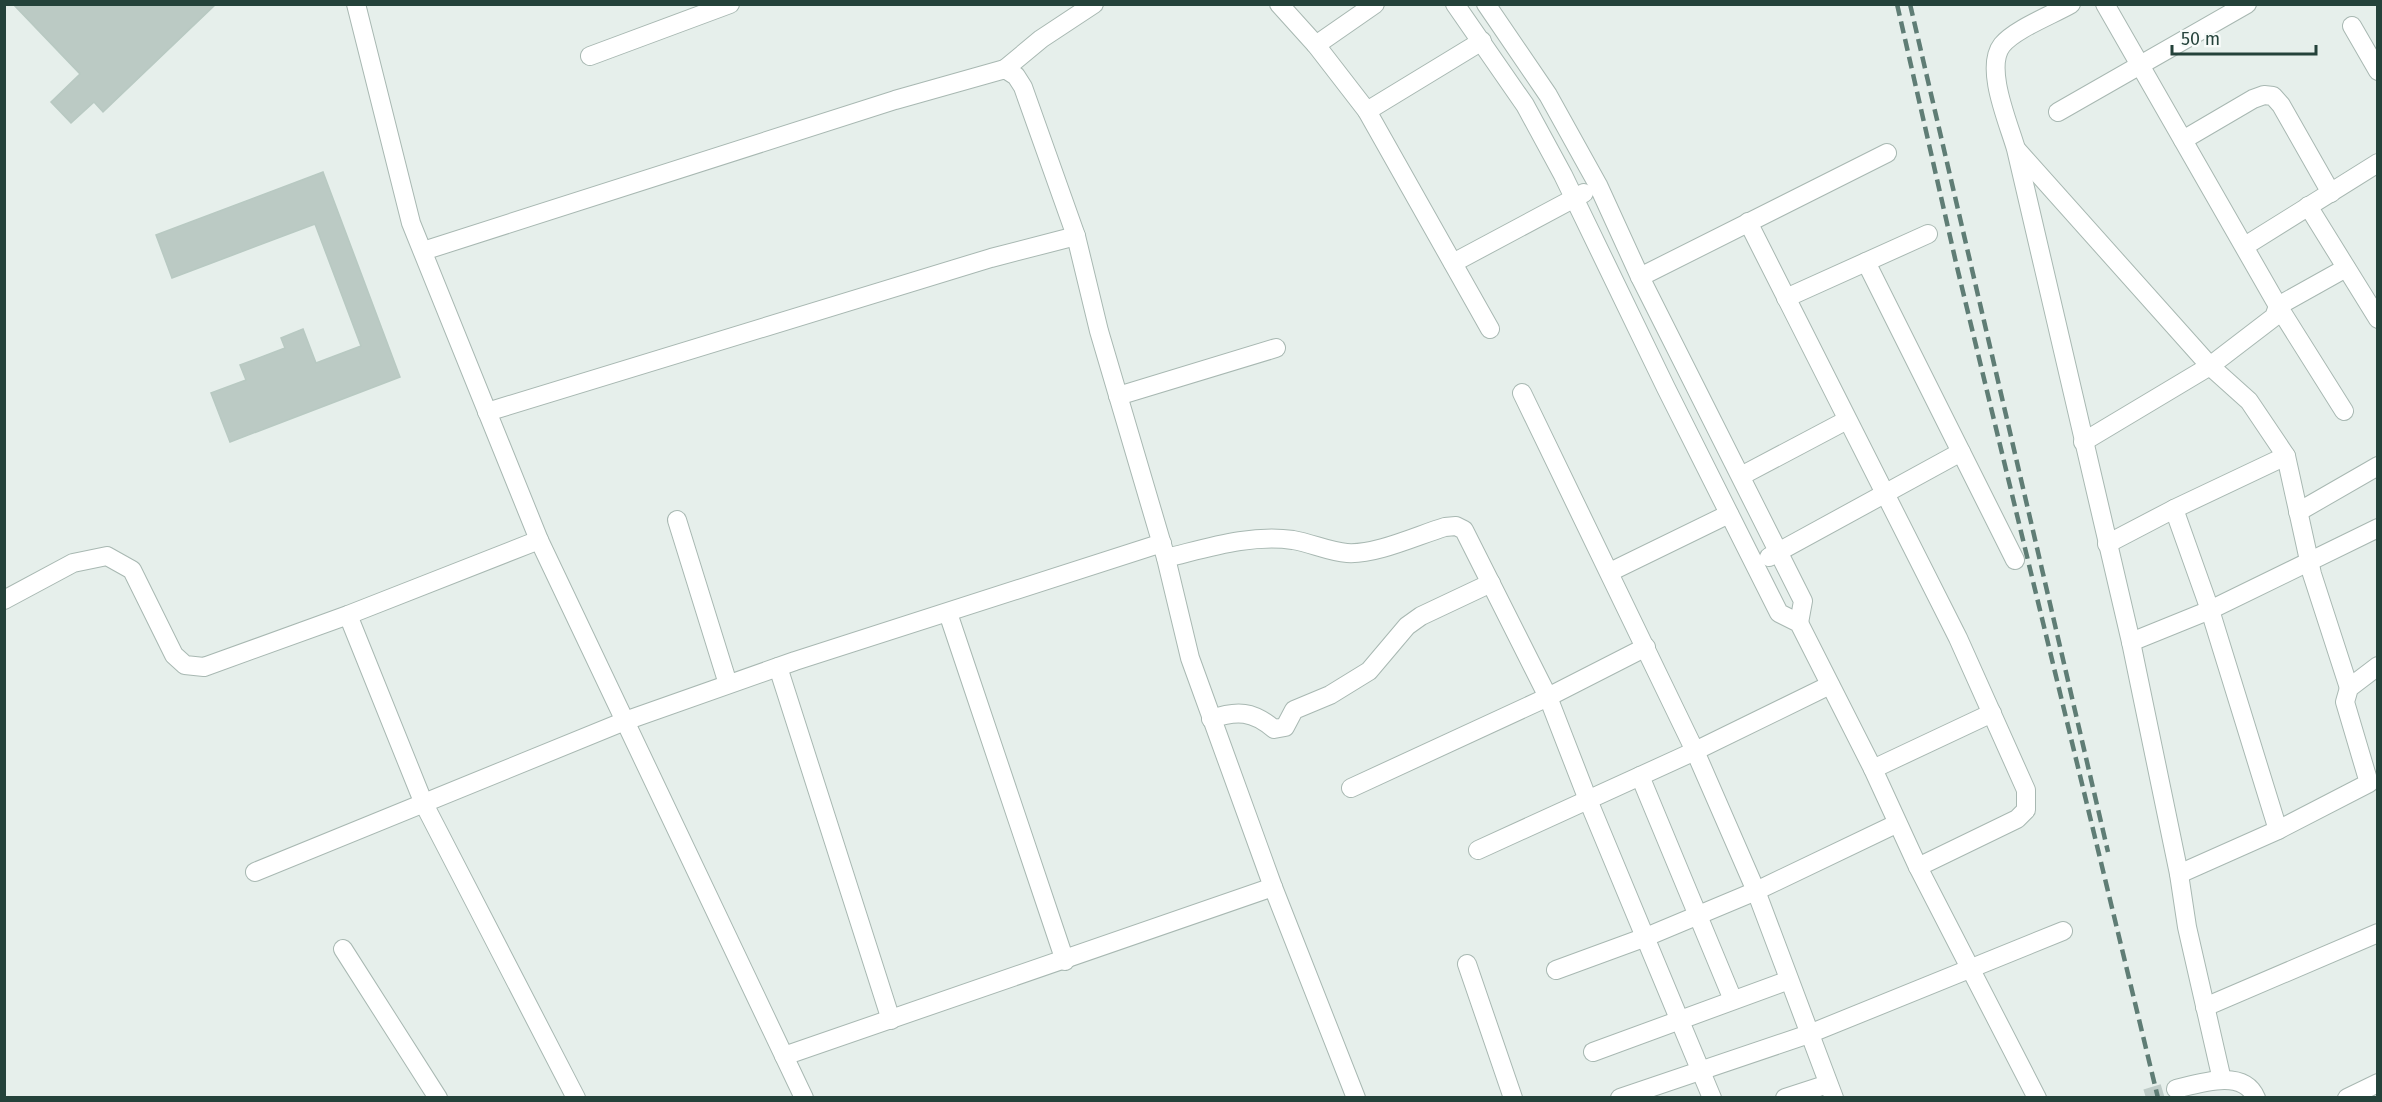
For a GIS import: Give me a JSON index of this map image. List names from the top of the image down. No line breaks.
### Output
{"scale_bar":"50 m"}
